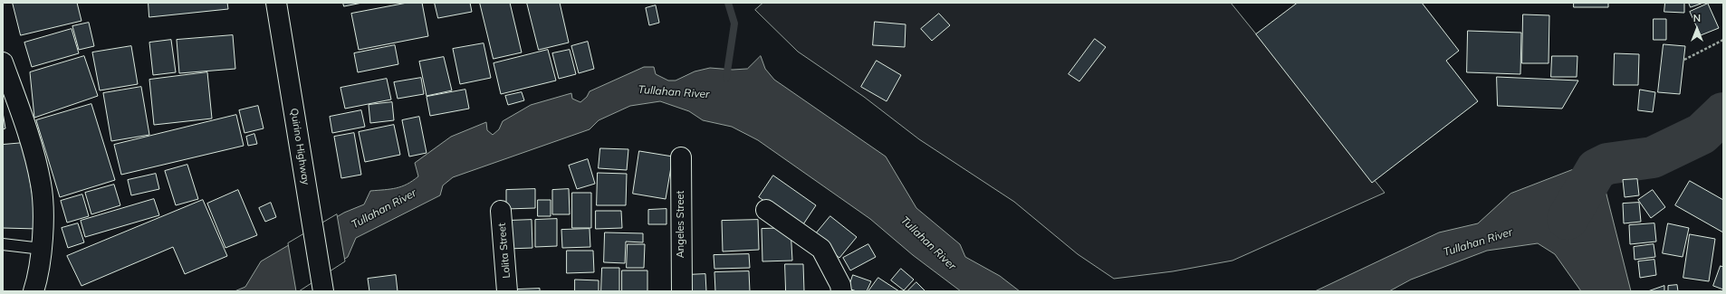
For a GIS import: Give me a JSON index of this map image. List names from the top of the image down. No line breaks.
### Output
{"streets":{"street":["Quirino Highway","Angeles Street","Lolita Street"]},"water":["Tullahan River"],"north":"top"}
